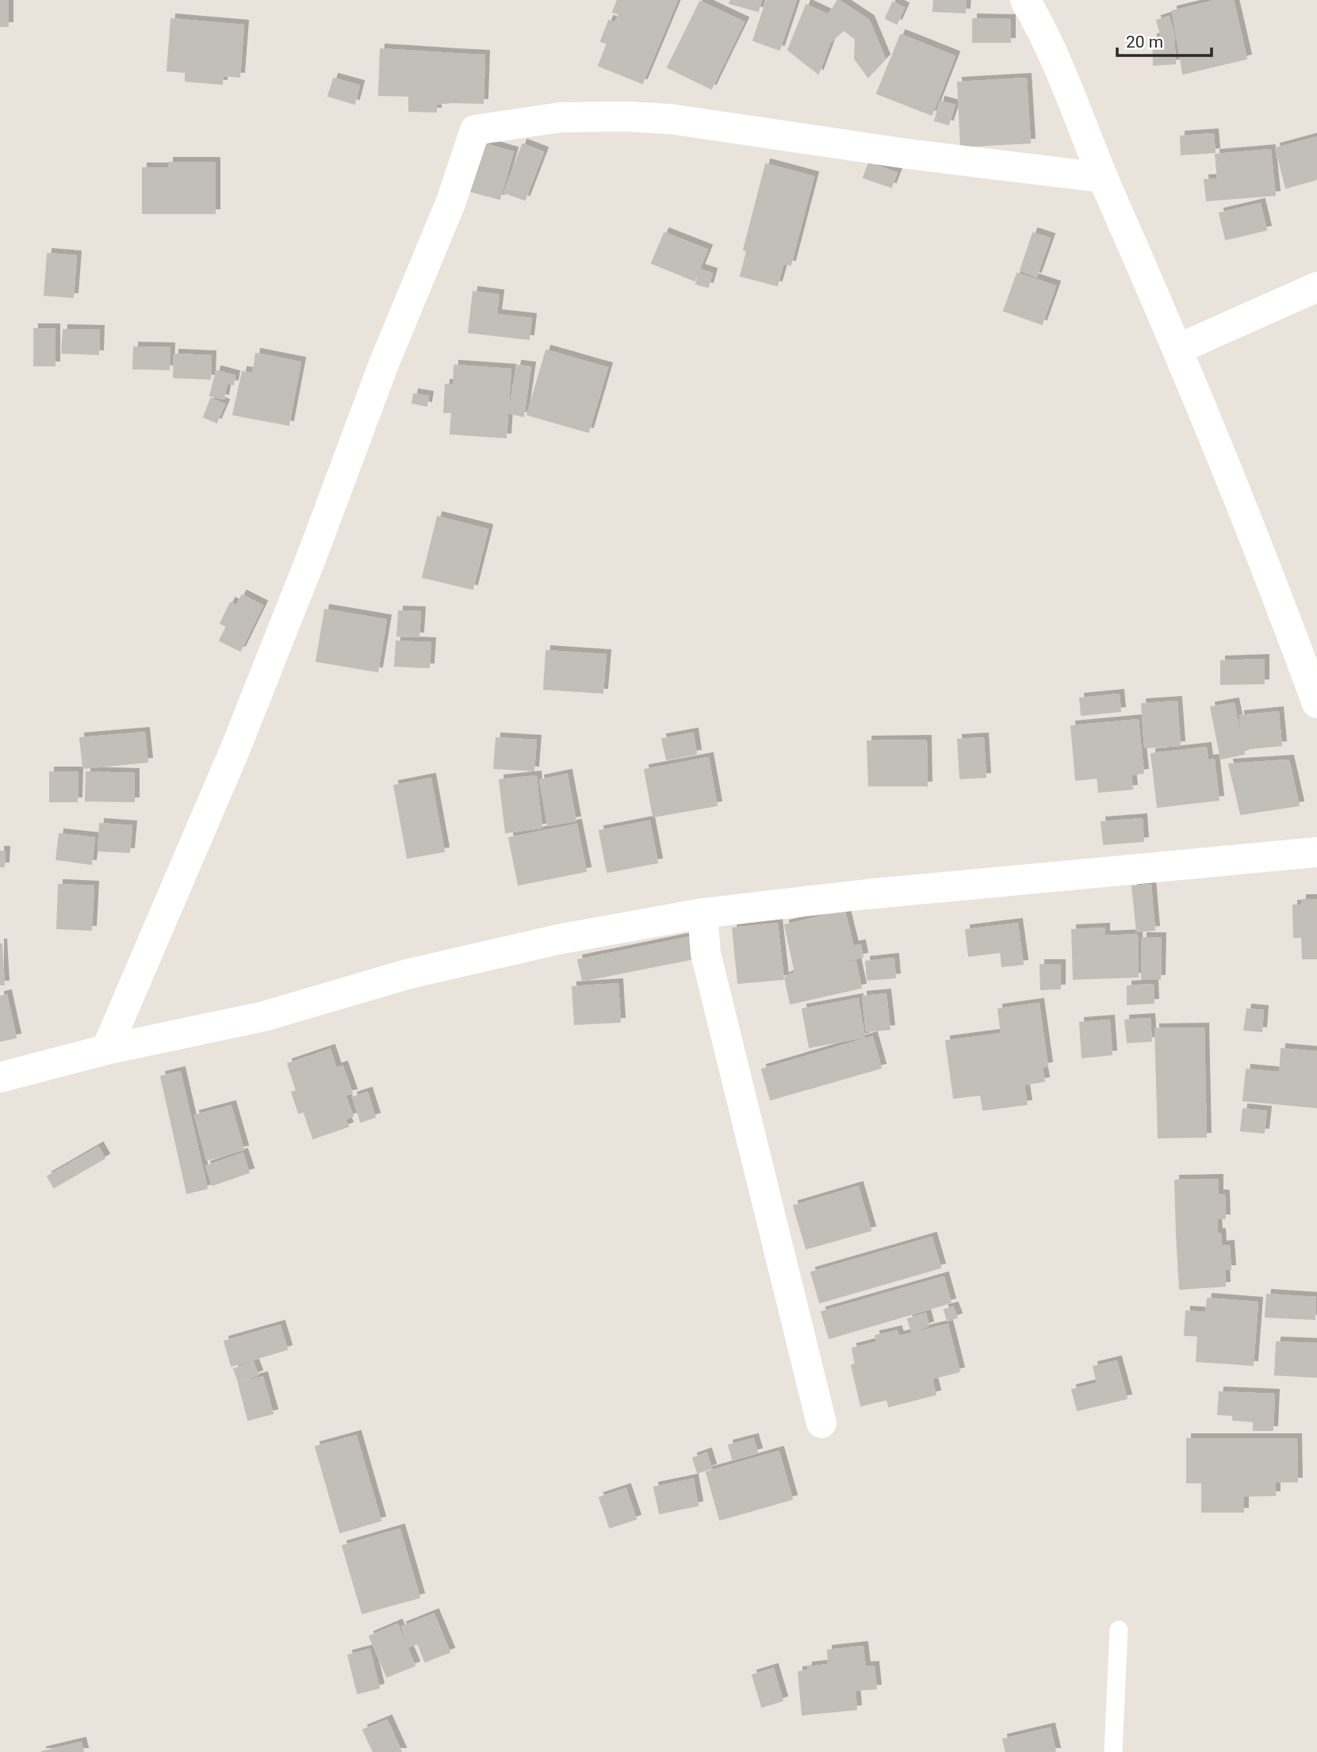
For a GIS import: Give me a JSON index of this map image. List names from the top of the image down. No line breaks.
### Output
{"scale_bar":"20 m"}
